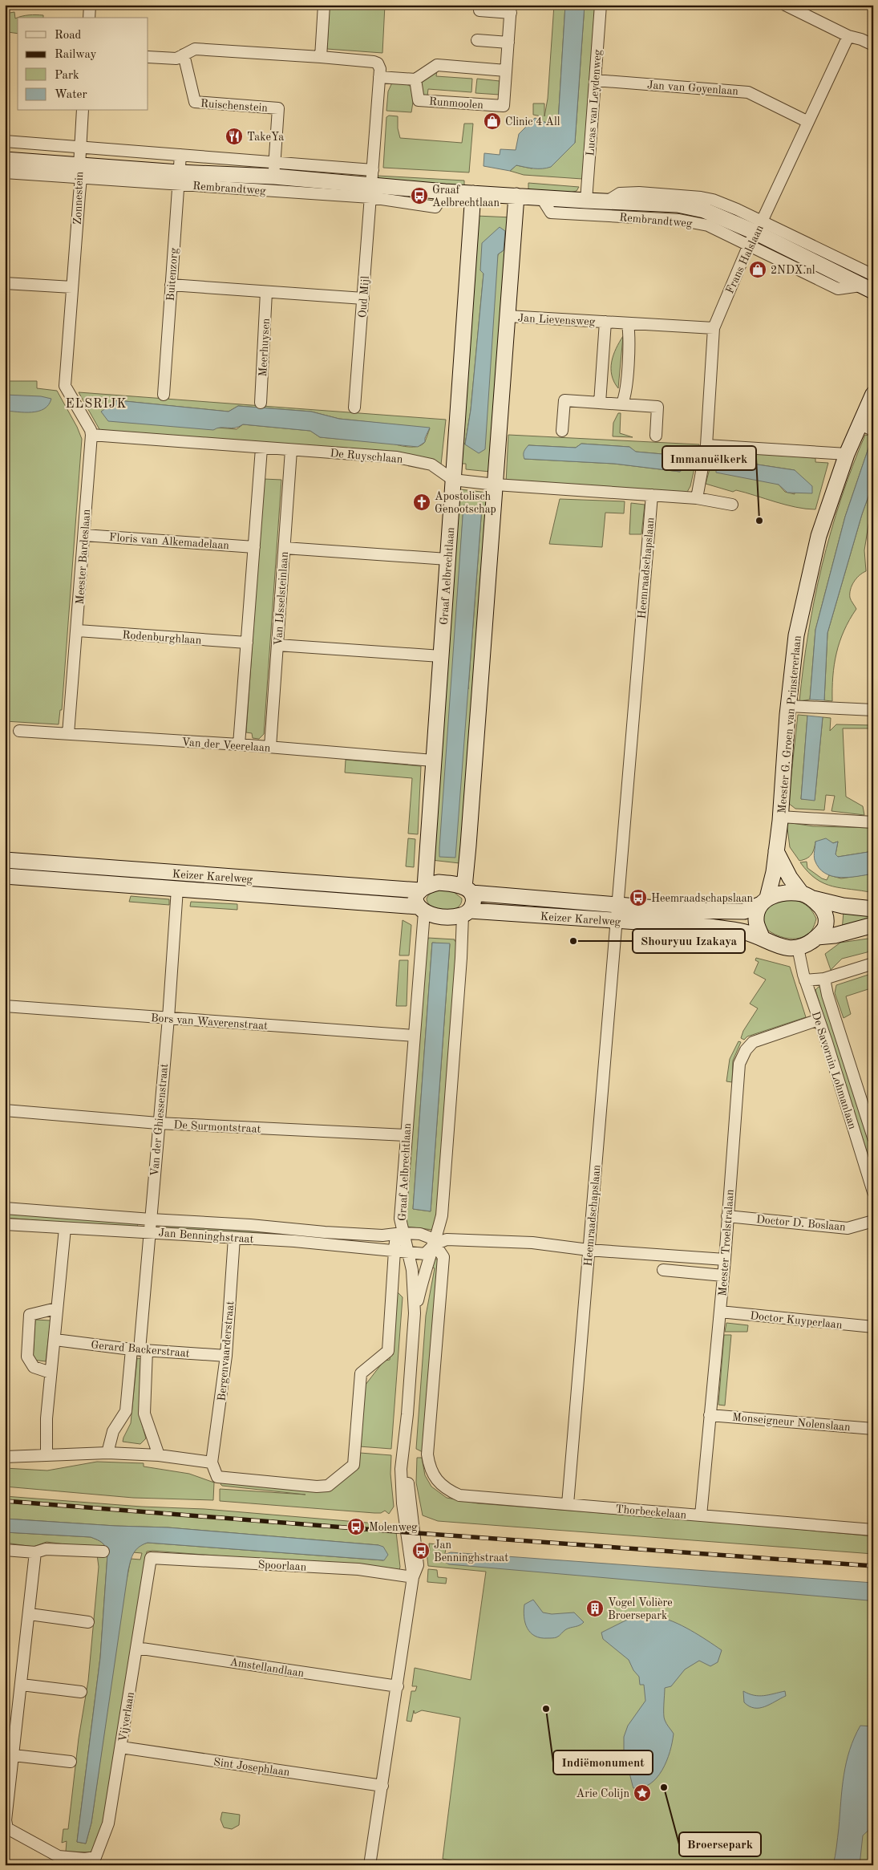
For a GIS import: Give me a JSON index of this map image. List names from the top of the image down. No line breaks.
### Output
{"streets":{"street":["Jan van Goyenlaan","Runmoolen","Lucas van Leydenweg","Ruischenstein","Rembrandtweg","Zonnestein","Frans Halslaan","Buitenzorg","Oud Mijl","Jan Lievensweg","Meerhuysen","De Ruyschlaan","Floris van Alkemadelaan","Meester Bardeslaan","Heemraadschapslaan","Graaf Aelbrechtlaan","Van IJsselsteinlaan","Rodenburghlaan","Meester G. Groen van Prinstererlaan","Van der Veerelaan","Keizer Karelweg","Bors van Waverenstraat","De Savornin Lohmanlaan","Van der Ghiessenstraat","De Surmontstraat","Doctor D. Boslaan","Jan Benninghstraat","Meester Troelstralaan","Doctor Kuyperlaan","Gerard Backerstraat","Bergenvaarderstraat","Monseigneur Nolenslaan","Thorbeckelaan","Spoorlaan","Amstellandlaan","Vijverlaan","Sint Josephlaan"]},"crossings":[["Jan van Goyenlaan","Lucas van Leydenweg"],["Jan van Goyenlaan","Frans Halslaan"],["Lucas van Leydenweg","Rembrandtweg"],["Ruischenstein","Rembrandtweg"],["Rembrandtweg","Zonnestein"],["Rembrandtweg","Frans Halslaan"],["Rembrandtweg","Buitenzorg"],["Rembrandtweg","Oud Mijl"],["Rembrandtweg","Graaf Aelbrechtlaan"],["Zonnestein","Meester Bardeslaan"],["Frans Halslaan","Jan Lievensweg"],["Frans Halslaan","De Ruyschlaan"],["De Ruyschlaan","Meester Bardeslaan"],["De Ruyschlaan","Heemraadschapslaan"],["De Ruyschlaan","Graaf Aelbrechtlaan"],["De Ruyschlaan","Van IJsselsteinlaan"],["Floris van Alkemadelaan","Meester Bardeslaan"],["Meester Bardeslaan","Rodenburghlaan"],["Meester Bardeslaan","Van der Veerelaan"],["Heemraadschapslaan","Keizer Karelweg"],["Heemraadschapslaan","Jan Benninghstraat"],["Heemraadschapslaan","Thorbeckelaan"],["Graaf Aelbrechtlaan","Van der Veerelaan"],["Graaf Aelbrechtlaan","Keizer Karelweg"],["Graaf Aelbrechtlaan","Bors van Waverenstraat"],["Graaf Aelbrechtlaan","De Surmontstraat"],["Graaf Aelbrechtlaan","Jan Benninghstraat"],["Graaf Aelbrechtlaan","Bergenvaarderstraat"],["Van IJsselsteinlaan","Van der Veerelaan"],["Meester G. Groen van Prinstererlaan","Keizer Karelweg"],["Meester G. Groen van Prinstererlaan","De Savornin Lohmanlaan"],["Keizer Karelweg","De Savornin Lohmanlaan"],["Keizer Karelweg","Van der Ghiessenstraat"],["Bors van Waverenstraat","Van der Ghiessenstraat"],["De Savornin Lohmanlaan","Meester Troelstralaan"],["Van der Ghiessenstraat","De Surmontstraat"],["Van der Ghiessenstraat","Jan Benninghstraat"],["Van der Ghiessenstraat","Gerard Backerstraat"],["Doctor D. Boslaan","Meester Troelstralaan"],["Jan Benninghstraat","Meester Troelstralaan"],["Jan Benninghstraat","Bergenvaarderstraat"],["Jan Benninghstraat","Thorbeckelaan"],["Meester Troelstralaan","Doctor Kuyperlaan"],["Meester Troelstralaan","Monseigneur Nolenslaan"],["Meester Troelstralaan","Thorbeckelaan"],["Gerard Backerstraat","Bergenvaarderstraat"],["Spoorlaan","Vijverlaan"],["Amstellandlaan","Vijverlaan"],["Vijverlaan","Sint Josephlaan"]],"districts":["ELSRIJK"],"places":{"shop":["Clinic 4 All","2NDX.nl"],"restaurant":["TakeYa"],"bus stop":["Graaf Aelbrechtlaan","Heemraadschapslaan","Molenweg","Jan Benninghstraat"],"church":["Apostolisch Genootschap"],"other":["Immanuëlkerk","Shouryuu Izakaya","Indiëmonument","Broersepark"],"building":["Vogel Volière Broersepark"],"place":["Arie Colijn"]},"legend":["Road","Railway","Park","Water"]}
